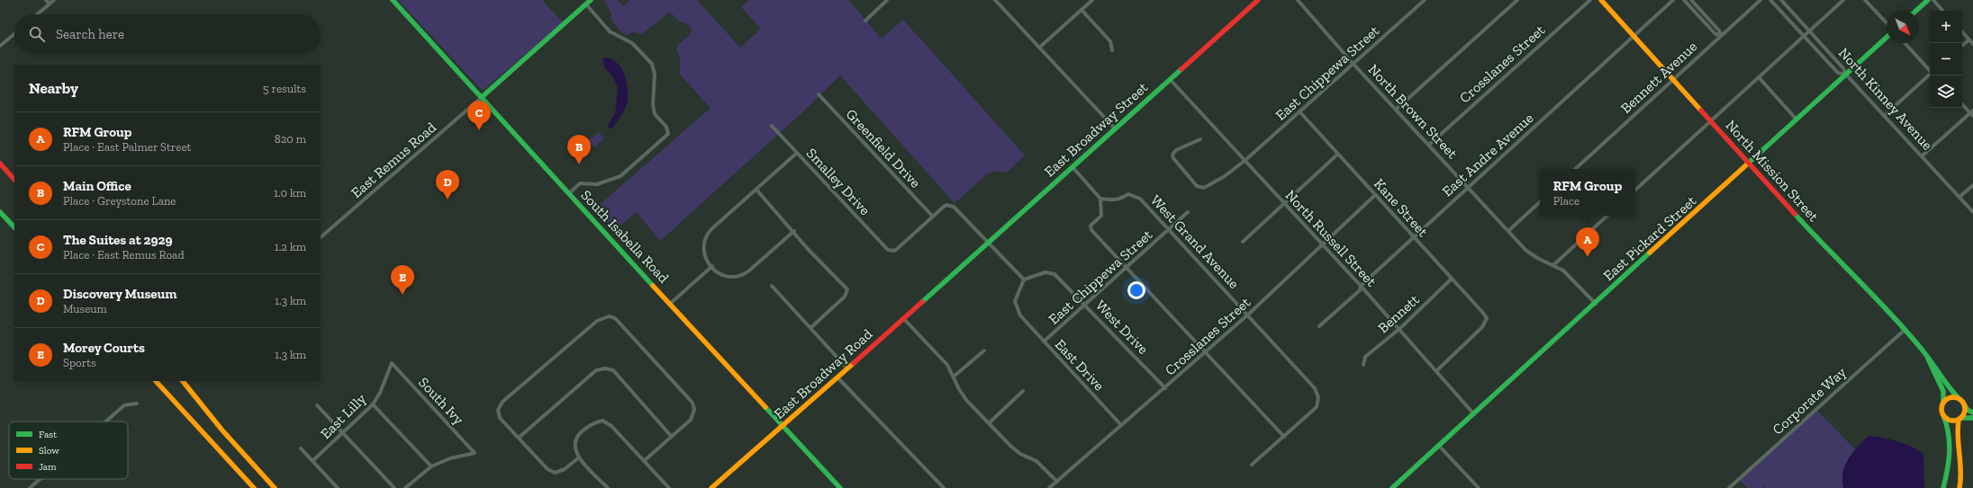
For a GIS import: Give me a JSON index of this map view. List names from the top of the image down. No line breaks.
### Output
{"streets":{"main road":["East Broadway Street","North Mission Street","South Isabella Road","East Pickard Street","East Broadway Road"],"street":["Crosslanes Street","East Chippewa Street","Bennett Avenue","North Kinney Avenue","North Brown Street","Greenfield Drive","East Andre Avenue","East Remus Road","Smalley Drive","Kane Street","North Russell Street","West Grand Avenue","Bennett","West Drive","East Drive","South Ivy","Corporate Way","East Lilly"]},"crossings":[["Crosslanes Street","North Brown Street"],["Crosslanes Street","Kane Street"],["Crosslanes Street","North Russell Street"],["Crosslanes Street","West Grand Avenue"],["Crosslanes Street","West Drive"],["Crosslanes Street","East Drive"],["East Chippewa Street","North Brown Street"],["East Chippewa Street","Kane Street"],["East Chippewa Street","North Russell Street"],["East Chippewa Street","West Grand Avenue"],["East Chippewa Street","West Drive"],["East Chippewa Street","East Drive"],["Bennett Avenue","North Mission Street"],["North Kinney Avenue","East Pickard Street"],["North Brown Street","East Andre Avenue"],["North Brown Street","East Pickard Street"],["East Broadway Street","North Russell Street"],["East Broadway Street","East Broadway Road"],["Greenfield Drive","Smalley Drive"],["East Andre Avenue","North Mission Street"],["East Andre Avenue","Kane Street"],["East Andre Avenue","North Russell Street"],["East Remus Road","South Isabella Road"],["North Mission Street","East Pickard Street"],["North Mission Street","Corporate Way"],["Kane Street","North Russell Street"],["Kane Street","Bennett"],["South Isabella Road","East Broadway Road"],["North Russell Street","East Pickard Street"],["North Russell Street","Bennett"],["West Drive","East Drive"],["South Ivy","East Lilly"]],"legend":["Fast","Slow","Jam"],"north":"bottom right","page":{"map_buttons":["+","−"],"search":"Search here","heading":["Nearby","5 results"],"pins":["C","B","D","A","E"],"list":[{"mark":"A","name":"RFM Group","note":"Place · East Palmer Street","value":"820 m"},{"mark":"B","name":"Main Office","note":"Place · Greystone Lane","value":"1.0 km"},{"mark":"C","name":"The Suites at 2929","note":"Place · East Remus Road","value":"1.2 km"},{"mark":"D","name":"Discovery Museum","note":"Museum","value":"1.3 km"},{"mark":"E","name":"Morey Courts","note":"Sports","value":"1.3 km"}],"popup":["RFM Group","Place"]}}
